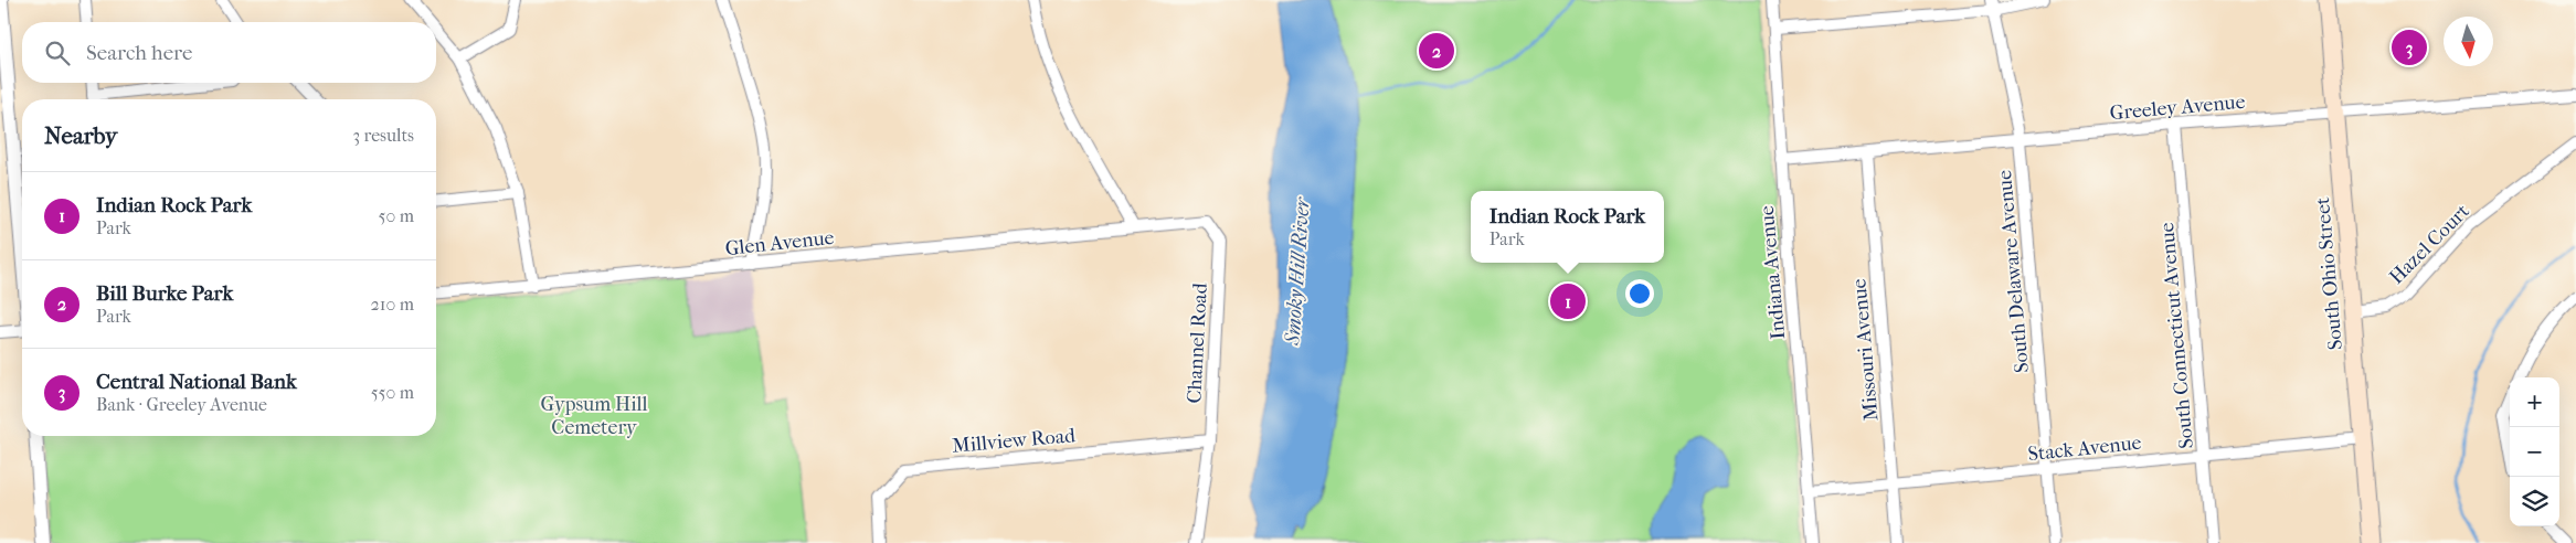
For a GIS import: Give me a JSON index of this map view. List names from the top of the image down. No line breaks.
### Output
{"streets":{"main road":["South Ohio Street"],"street":["Greeley Avenue","Glen Avenue","Hazel Court","South Delaware Avenue","Indiana Avenue","South Connecticut Avenue","Channel Road","Missouri Avenue","Millview Road","Stack Avenue"]},"crossings":[["Greeley Avenue","South Delaware Avenue"],["Greeley Avenue","Indiana Avenue"],["Greeley Avenue","South Ohio Street"],["Greeley Avenue","South Connecticut Avenue"],["Greeley Avenue","Missouri Avenue"],["Glen Avenue","Channel Road"],["Hazel Court","South Ohio Street"],["South Delaware Avenue","Stack Avenue"],["Indiana Avenue","Stack Avenue"],["South Ohio Street","Stack Avenue"],["South Connecticut Avenue","Stack Avenue"],["Channel Road","Millview Road"],["Missouri Avenue","Stack Avenue"]],"water":["Smoky Hill River"],"parks":["Gypsum Hill Cemetery"],"north":"bottom","page":{"search":"Search here","pins":["3","2","1"],"heading":["Nearby","3 results"],"list":[{"mark":"1","name":"Indian Rock Park","note":"Park","value":"50 m"},{"mark":"2","name":"Bill Burke Park","note":"Park","value":"210 m"},{"mark":"3","name":"Central National Bank","note":"Bank · Greeley Avenue","value":"550 m"}],"popup":["Indian Rock Park","Park"],"map_buttons":["+","−"]}}
